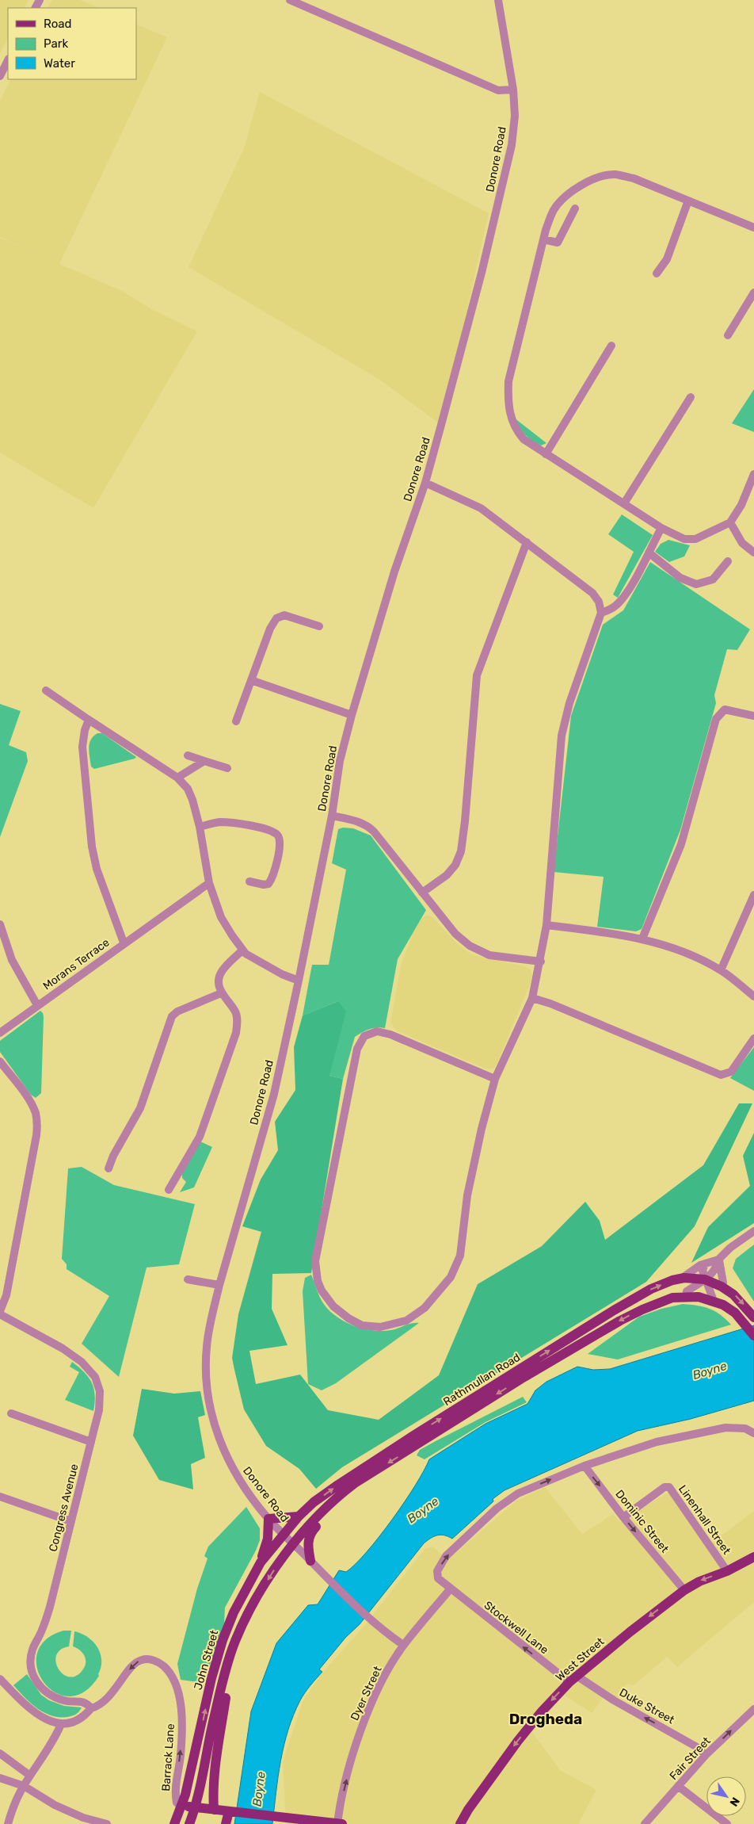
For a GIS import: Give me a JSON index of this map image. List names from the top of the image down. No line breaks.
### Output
{"streets":{"main road":["Rathmullan Road","West Street","John Street"],"street":["Donore Road","Morans Terrace","Congress Avenue","Linenhall Street","Dominic Street","Stockwell Lane","Dyer Street","Duke Street","Barrack Lane","Fair Street"]},"crossings":[["Donore Road","Rathmullan Road"],["Donore Road","John Street"],["Donore Road","Dyer Street"],["Rathmullan Road","John Street"],["Congress Avenue","Barrack Lane"],["Linenhall Street","Dominic Street"],["Linenhall Street","West Street"],["Dominic Street","Stockwell Lane"],["Dominic Street","West Street"],["Stockwell Lane","West Street"],["Stockwell Lane","Dyer Street"],["Stockwell Lane","Duke Street"],["West Street","Duke Street"],["John Street","Barrack Lane"],["Duke Street","Fair Street"]],"one_way":["Dominic Street","West Street","Dyer Street","Duke Street","Fair Street"],"districts":["Drogheda"],"water":["Boyne"],"legend":["Road","Park","Water"],"north":"bottom right"}
